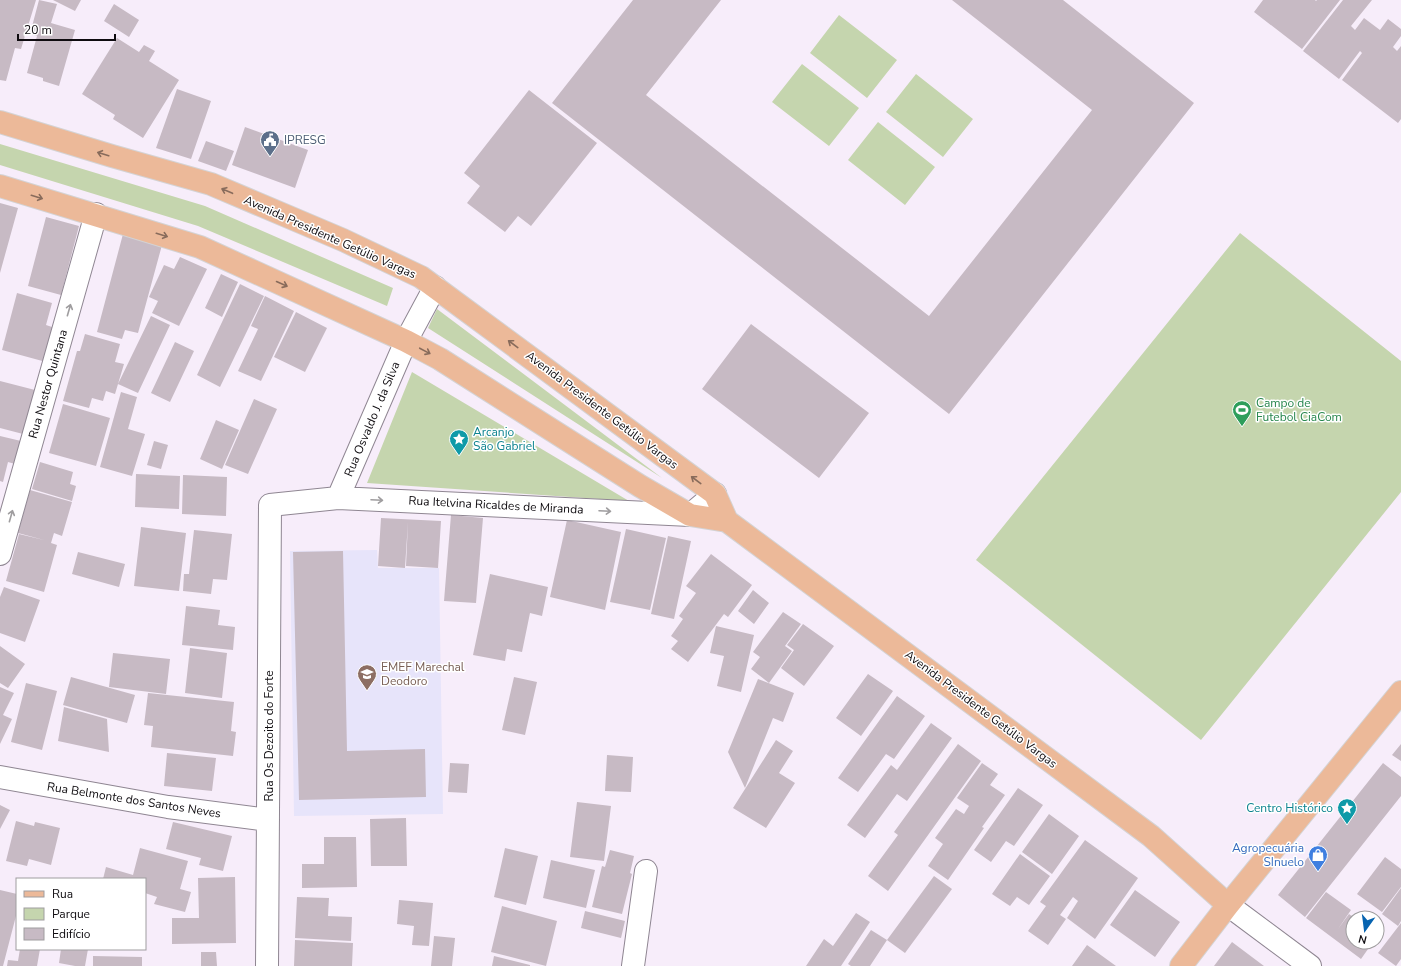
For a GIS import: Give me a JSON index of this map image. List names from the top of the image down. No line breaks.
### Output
{"streets":{"main road":["Avenida Presidente Getúlio Vargas"],"street":["Rua Nestor Quintana","Rua Osvaldo J. da Silva","Rua Itelvina Ricaldes de Miranda","Rua Os Dezoito do Forte","Rua Belmonte dos Santos Neves"]},"crossings":[["Avenida Presidente Getúlio Vargas","Rua Nestor Quintana"],["Avenida Presidente Getúlio Vargas","Rua Osvaldo J. da Silva"],["Avenida Presidente Getúlio Vargas","Rua Itelvina Ricaldes de Miranda"],["Rua Osvaldo J. da Silva","Rua Itelvina Ricaldes de Miranda"],["Rua Itelvina Ricaldes de Miranda","Rua Os Dezoito do Forte"],["Rua Os Dezoito do Forte","Rua Belmonte dos Santos Neves"]],"one_way":["Rua Nestor Quintana","Rua Itelvina Ricaldes de Miranda"],"places":{"public building":["IPRESG"],"sports":["Campo de Futebol CiaCom"],"place":["Arcanjo São Gabriel","Centro Histórico"],"school or university":["EMEF Marechal Deodoro"],"shop":["Agropecuária SInuelo"]},"legend":["Rua","Parque","Edifício"],"scale_bar":"20 m","north":"bottom"}
